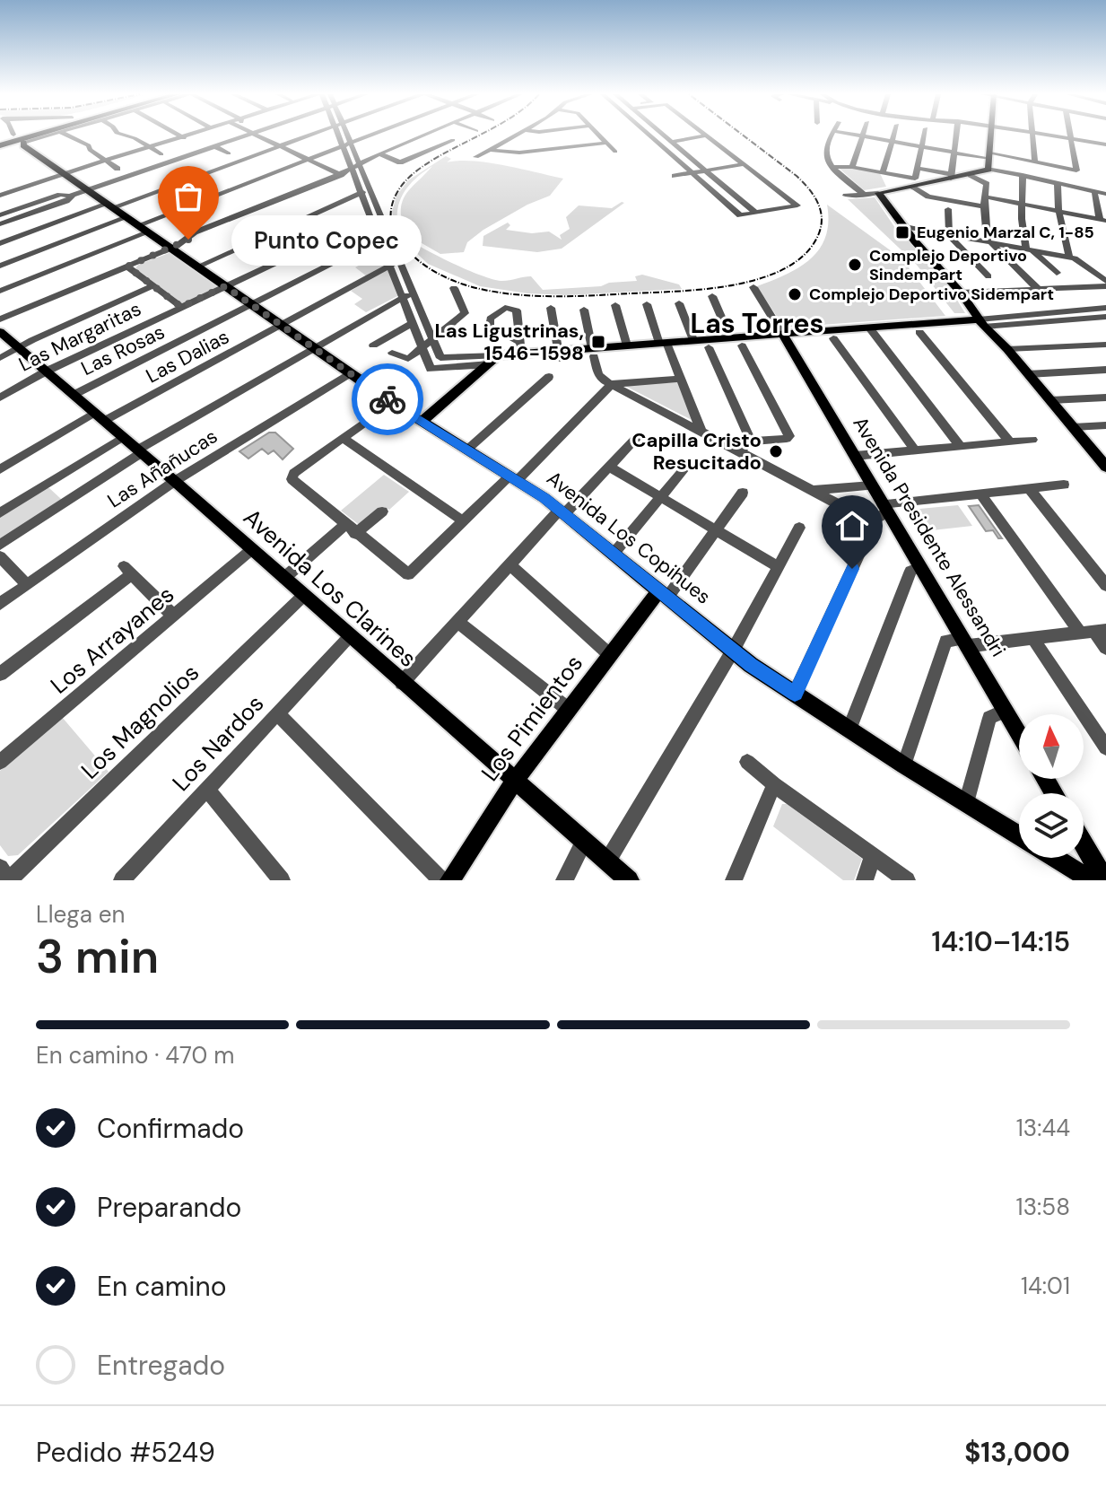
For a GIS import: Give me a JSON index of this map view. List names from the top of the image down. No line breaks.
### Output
{"streets":{"main road":["Avenida Presidente Alessandri","Avenida Los Copihues","Avenida Los Clarines","Los Pimientos"],"street":["Las Margaritas","Las Rosas","Las Dalias","Las Añañucas","Los Arrayanes","Los Magnolios","Los Nardos"]},"crossings":[["Las Margaritas","Avenida Los Copihues"],["Las Margaritas","Avenida Los Clarines"],["Las Rosas","Avenida Los Copihues"],["Las Rosas","Avenida Los Clarines"],["Las Dalias","Avenida Los Copihues"],["Las Dalias","Avenida Los Clarines"],["Las Añañucas","Avenida Los Copihues"],["Las Añañucas","Avenida Los Clarines"],["Avenida Los Copihues","Los Pimientos"],["Avenida Los Clarines","Los Arrayanes"],["Avenida Los Clarines","Los Pimientos"],["Avenida Los Clarines","Los Magnolios"],["Avenida Los Clarines","Los Nardos"]],"districts":["Las Torres"],"places":{"transit":["Eugenio Marzal C, 1-85","Las Ligustrinas, 1546-1598"],"other":["Punto Copec","Complejo Deportivo Sindempart","Complejo Deportivo Sidempart","Capilla Cristo Resucitado"]},"north":"top","page":{"bubble":"Punto Copec","heading":["3 min","Llega en","14:10–14:15"],"panel":["Pedido #5249","$13,000"],"bar":"En camino · 470 m","list":[["Confirmado","13:44"],["Preparando","13:58"],["En camino","14:01"],"Entregado"]}}
